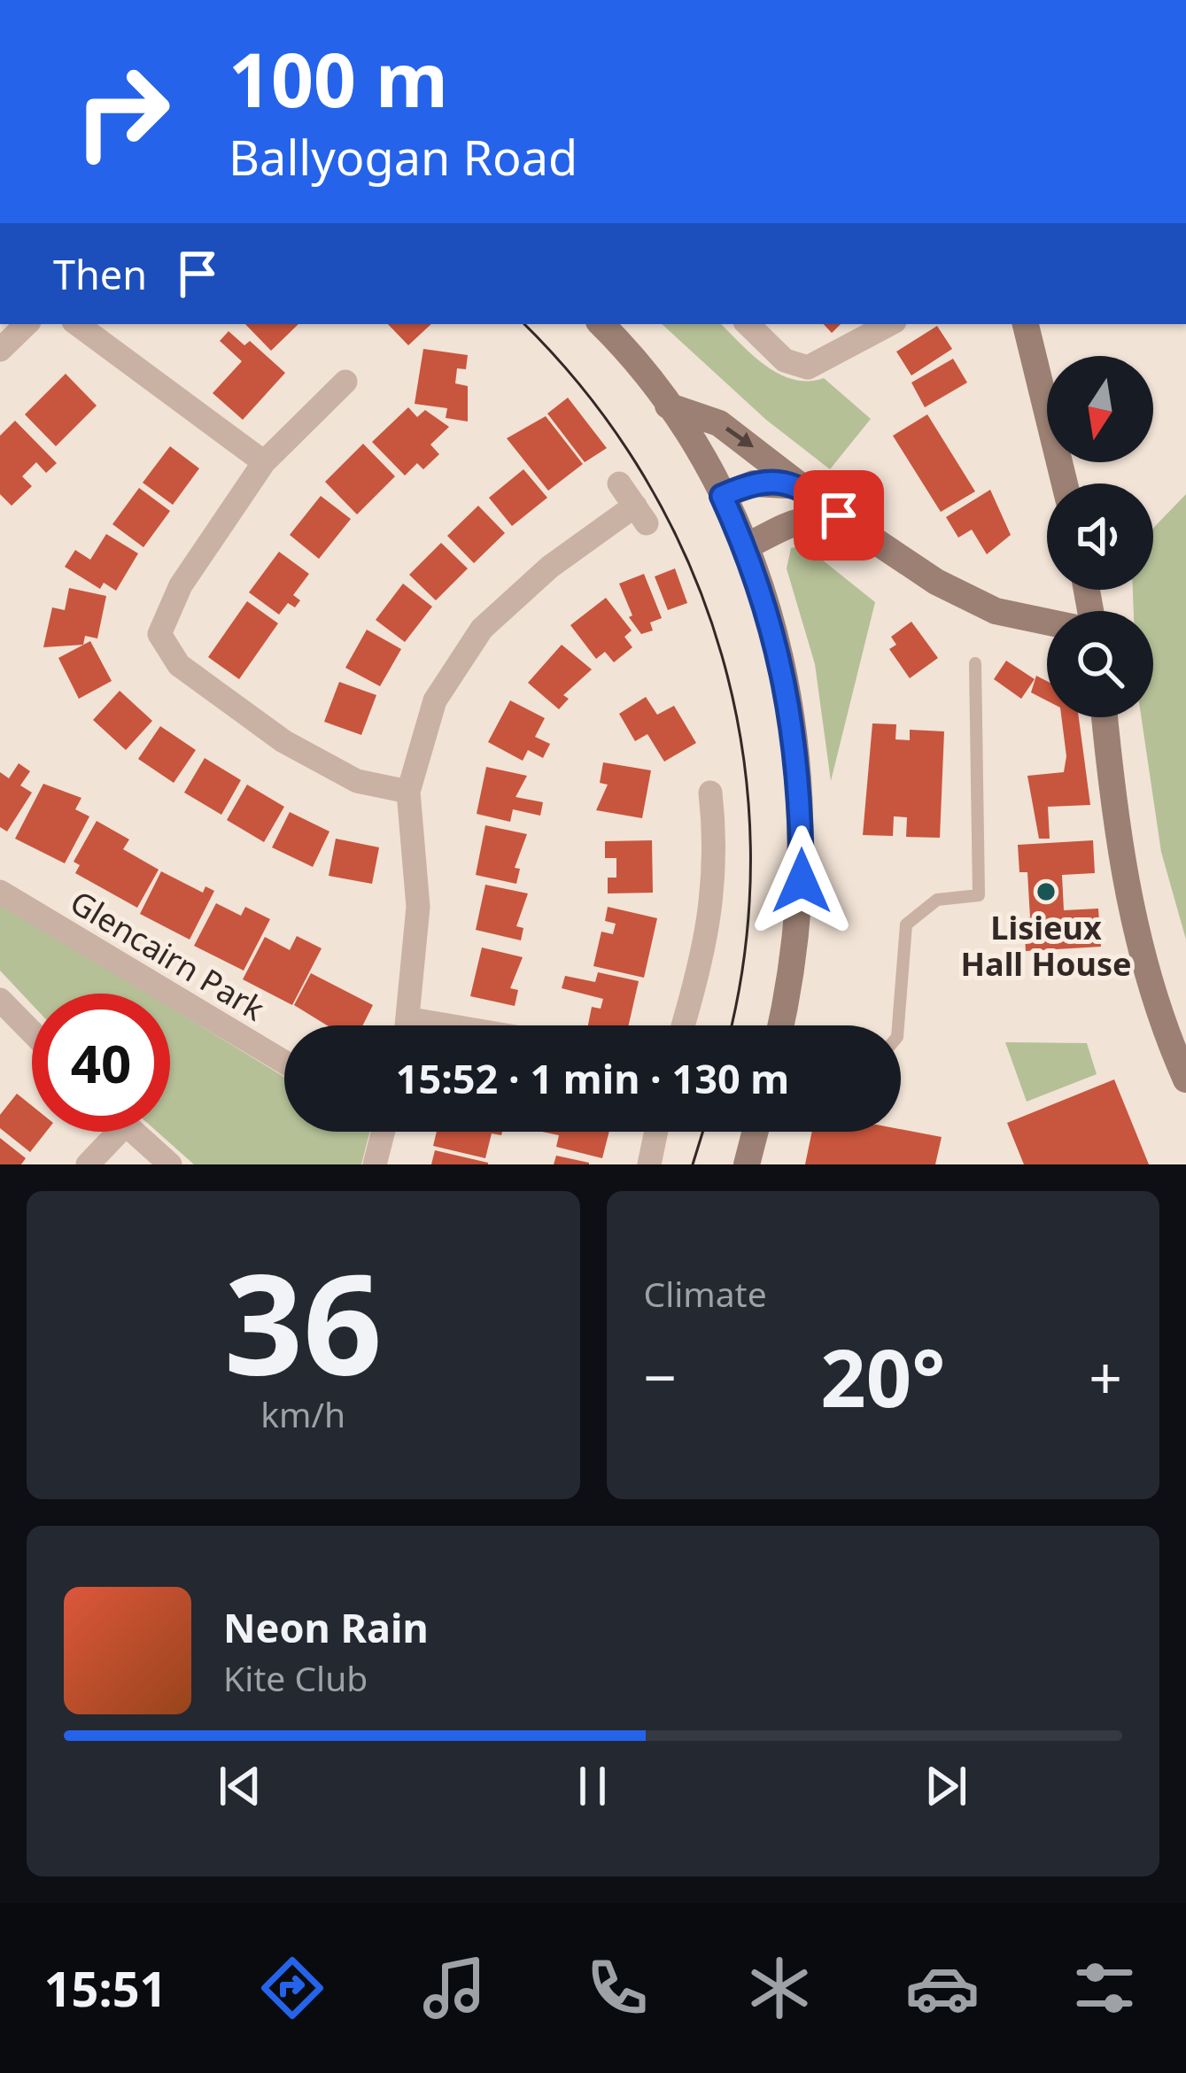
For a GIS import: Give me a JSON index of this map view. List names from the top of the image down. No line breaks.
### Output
{"streets":{"street":["Glencairn Park"]},"places":["Lisieux Hall House"],"north":"bottom","page":{"turn":["100 m","Ballyogan Road"],"then":"Then","limit":"40","trip":"15:52 · 1 min · 130 m","tile":[["36","km/h"],"Climate"],"heat":["−","20°","+"],"song":["Neon Rain","Kite Club"],"tabs":"15:51"}}
